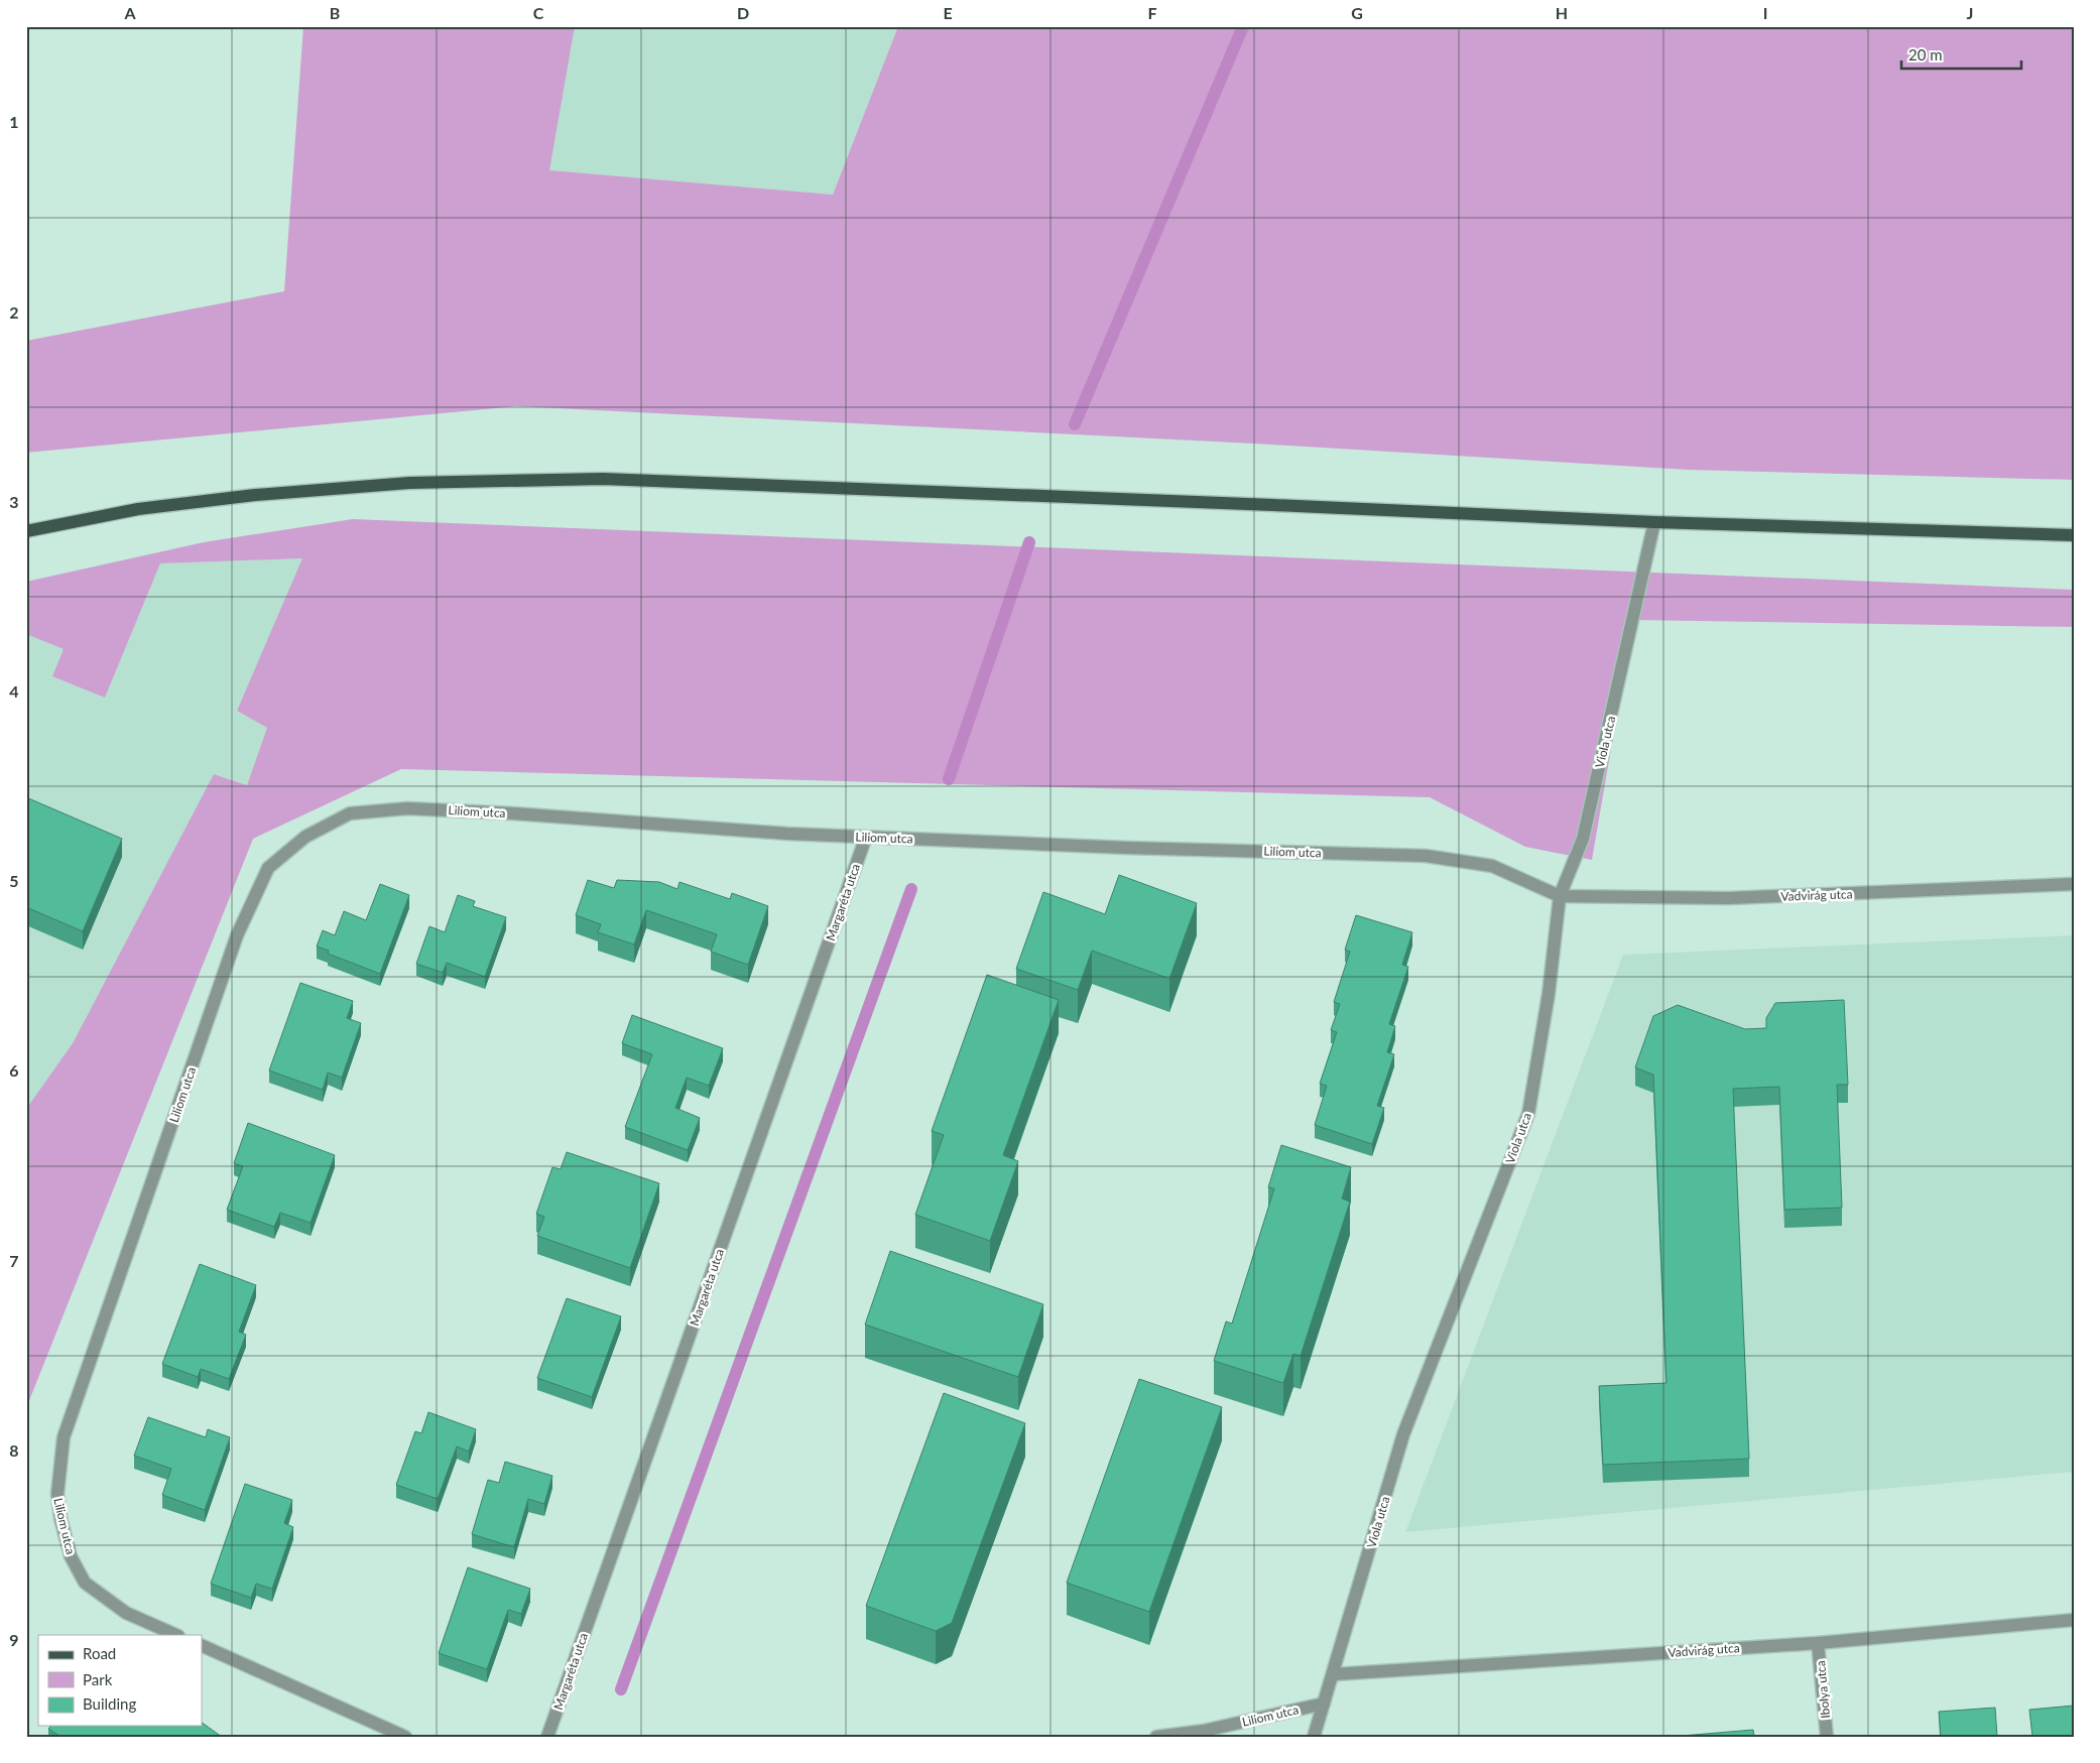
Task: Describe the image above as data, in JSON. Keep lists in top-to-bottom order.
{
  "streets": {
    "street": [
      "Viola utca",
      "Liliom utca",
      "Vadvirág utca",
      "Margaréta utca",
      "Ibolya utca"
    ]
  },
  "crossings": [
    ["Viola utca", "Liliom utca"],
    ["Viola utca", "Vadvirág utca"],
    ["Liliom utca", "Vadvirág utca"],
    ["Liliom utca", "Margaréta utca"],
    ["Vadvirág utca", "Ibolya utca"]
  ],
  "legend": ["Road", "Park", "Building"],
  "scale_bar": "20 m",
  "grid": {
    "columns": [
      "A",
      "B",
      "C",
      "D",
      "E",
      "F",
      "G",
      "H",
      "I",
      "J"
    ],
    "rows": [
      "1",
      "2",
      "3",
      "4",
      "5",
      "6",
      "7",
      "8",
      "9"
    ]
  }
}
